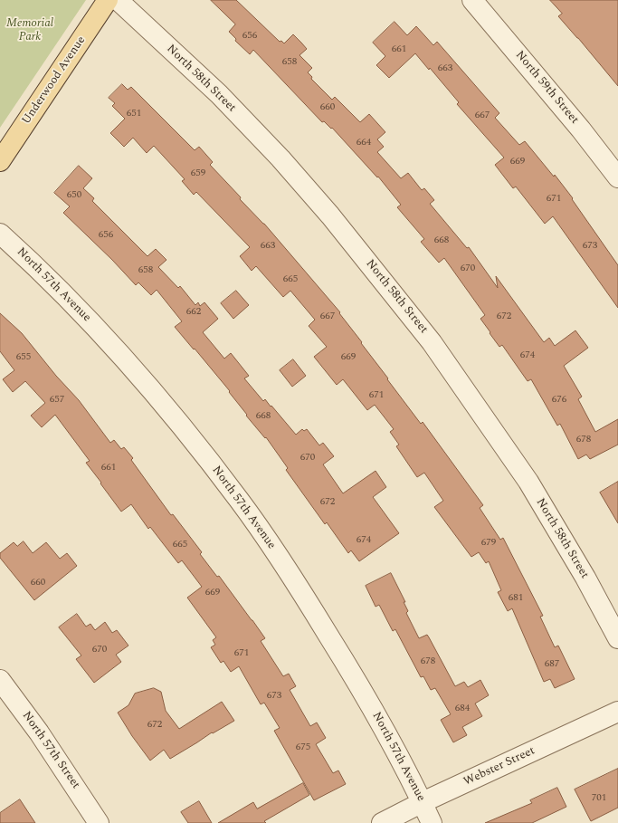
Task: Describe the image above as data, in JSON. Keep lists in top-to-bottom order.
{
  "streets": {
    "main road": ["Underwood Avenue"],
    "street": [
      "North 58th Street",
      "North 59th Street",
      "North 57th Avenue",
      "North 57th Street",
      "Webster Street"
    ]
  },
  "crossings": [
    ["North 57th Avenue", "Webster Street"]
  ],
  "parks": ["Memorial Park"],
  "house_numbers": [
    "656",
    "661",
    "658",
    "663",
    "660",
    "651",
    "667",
    "664",
    "669",
    "659",
    "650",
    "671",
    "656",
    "668",
    "663",
    "673",
    "670",
    "658",
    "665",
    "662",
    "667",
    "672",
    "674",
    "655",
    "669",
    "671",
    "657",
    "676",
    "668",
    "678",
    "670",
    "661",
    "672",
    "674",
    "679",
    "665",
    "660",
    "669",
    "681",
    "670",
    "671",
    "678",
    "687",
    "673",
    "684",
    "672",
    "675",
    "701"
  ]
}
